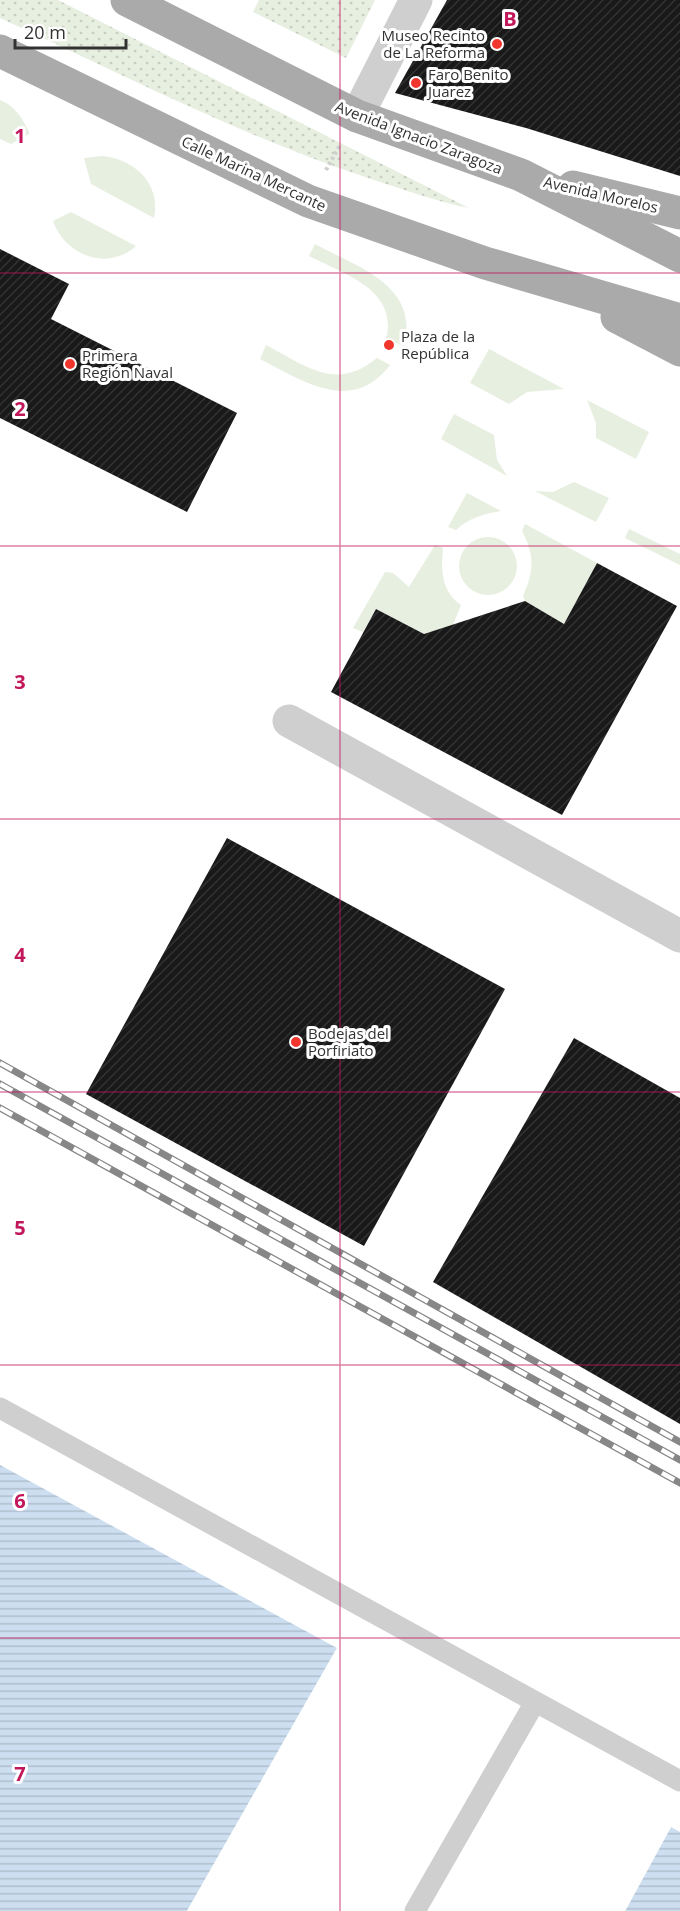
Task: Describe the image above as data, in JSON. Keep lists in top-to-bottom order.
{
  "streets": {
    "main road": ["Avenida Ignacio Zaragoza", "Calle Marina Mercante", "Avenida Morelos"]
  },
  "crossings": [
    ["Avenida Ignacio Zaragoza", "Avenida Morelos"]
  ],
  "places": [
    "Museo Recinto de La Reforma",
    "Faro Benito Juarez",
    "Plaza de la República",
    "Primera Región Naval",
    "Bodejas del Porfiriato"
  ],
  "scale_bar": "20 m",
  "grid": {
    "columns": ["B"],
    "rows": [
      "1",
      "2",
      "3",
      "4",
      "5",
      "6",
      "7"
    ]
  }
}
